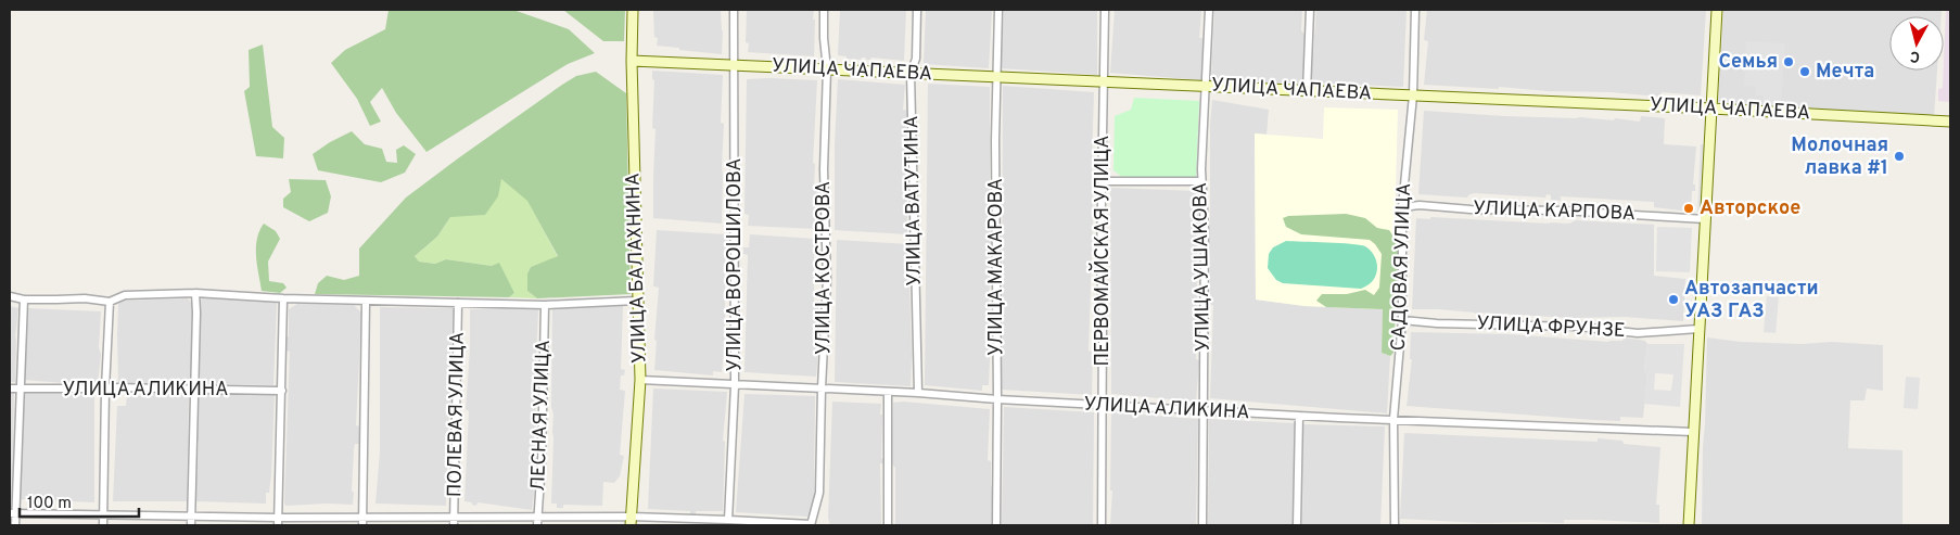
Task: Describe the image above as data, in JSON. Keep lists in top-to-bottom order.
{
  "streets": {
    "street": [
      "УЛИЦА ЧАПАЕВА",
      "УЛИЦА ВАТУТИНА",
      "УЛИЦА КАРПОВА",
      "ПЕРВОМАЙСКАЯ УЛИЦА",
      "УЛИЦА ВОРОШИЛОВА",
      "УЛИЦА МАКАРОВА",
      "УЛИЦА УШАКОВА",
      "САДОВАЯ УЛИЦА",
      "УЛИЦА БАЛАХНИНА",
      "УЛИЦА КОСТРОВА",
      "УЛИЦА ФРУНЗЕ",
      "УЛИЦА АЛИКИНА",
      "ПОЛЕВАЯ УЛИЦА",
      "ЛЕСНАЯ УЛИЦА"
    ]
  },
  "crossings": [
    ["УЛИЦА ЧАПАЕВА", "УЛИЦА ВАТУТИНА"],
    ["УЛИЦА ЧАПАЕВА", "ПЕРВОМАЙСКАЯ УЛИЦА"],
    ["УЛИЦА ЧАПАЕВА", "УЛИЦА ВОРОШИЛОВА"],
    ["УЛИЦА ЧАПАЕВА", "УЛИЦА МАКАРОВА"],
    ["УЛИЦА ЧАПАЕВА", "УЛИЦА УШАКОВА"],
    ["УЛИЦА ЧАПАЕВА", "САДОВАЯ УЛИЦА"],
    ["УЛИЦА ЧАПАЕВА", "УЛИЦА БАЛАХНИНА"],
    ["УЛИЦА ЧАПАЕВА", "УЛИЦА КОСТРОВА"],
    ["УЛИЦА ВАТУТИНА", "УЛИЦА АЛИКИНА"],
    ["УЛИЦА КАРПОВА", "САДОВАЯ УЛИЦА"],
    ["ПЕРВОМАЙСКАЯ УЛИЦА", "УЛИЦА АЛИКИНА"],
    ["УЛИЦА ВОРОШИЛОВА", "УЛИЦА АЛИКИНА"],
    ["УЛИЦА МАКАРОВА", "УЛИЦА АЛИКИНА"],
    ["УЛИЦА УШАКОВА", "УЛИЦА АЛИКИНА"],
    ["САДОВАЯ УЛИЦА", "УЛИЦА ФРУНЗЕ"],
    ["САДОВАЯ УЛИЦА", "УЛИЦА АЛИКИНА"],
    ["УЛИЦА БАЛАХНИНА", "УЛИЦА АЛИКИНА"],
    ["УЛИЦА КОСТРОВА", "УЛИЦА АЛИКИНА"]
  ],
  "places": [
    "Семья",
    "Мечта",
    "Молочная лавка #1",
    "Авторское",
    "Автозапчасти УАЗ ГАЗ"
  ],
  "scale_bar": "100 m",
  "north": "bottom"
}
